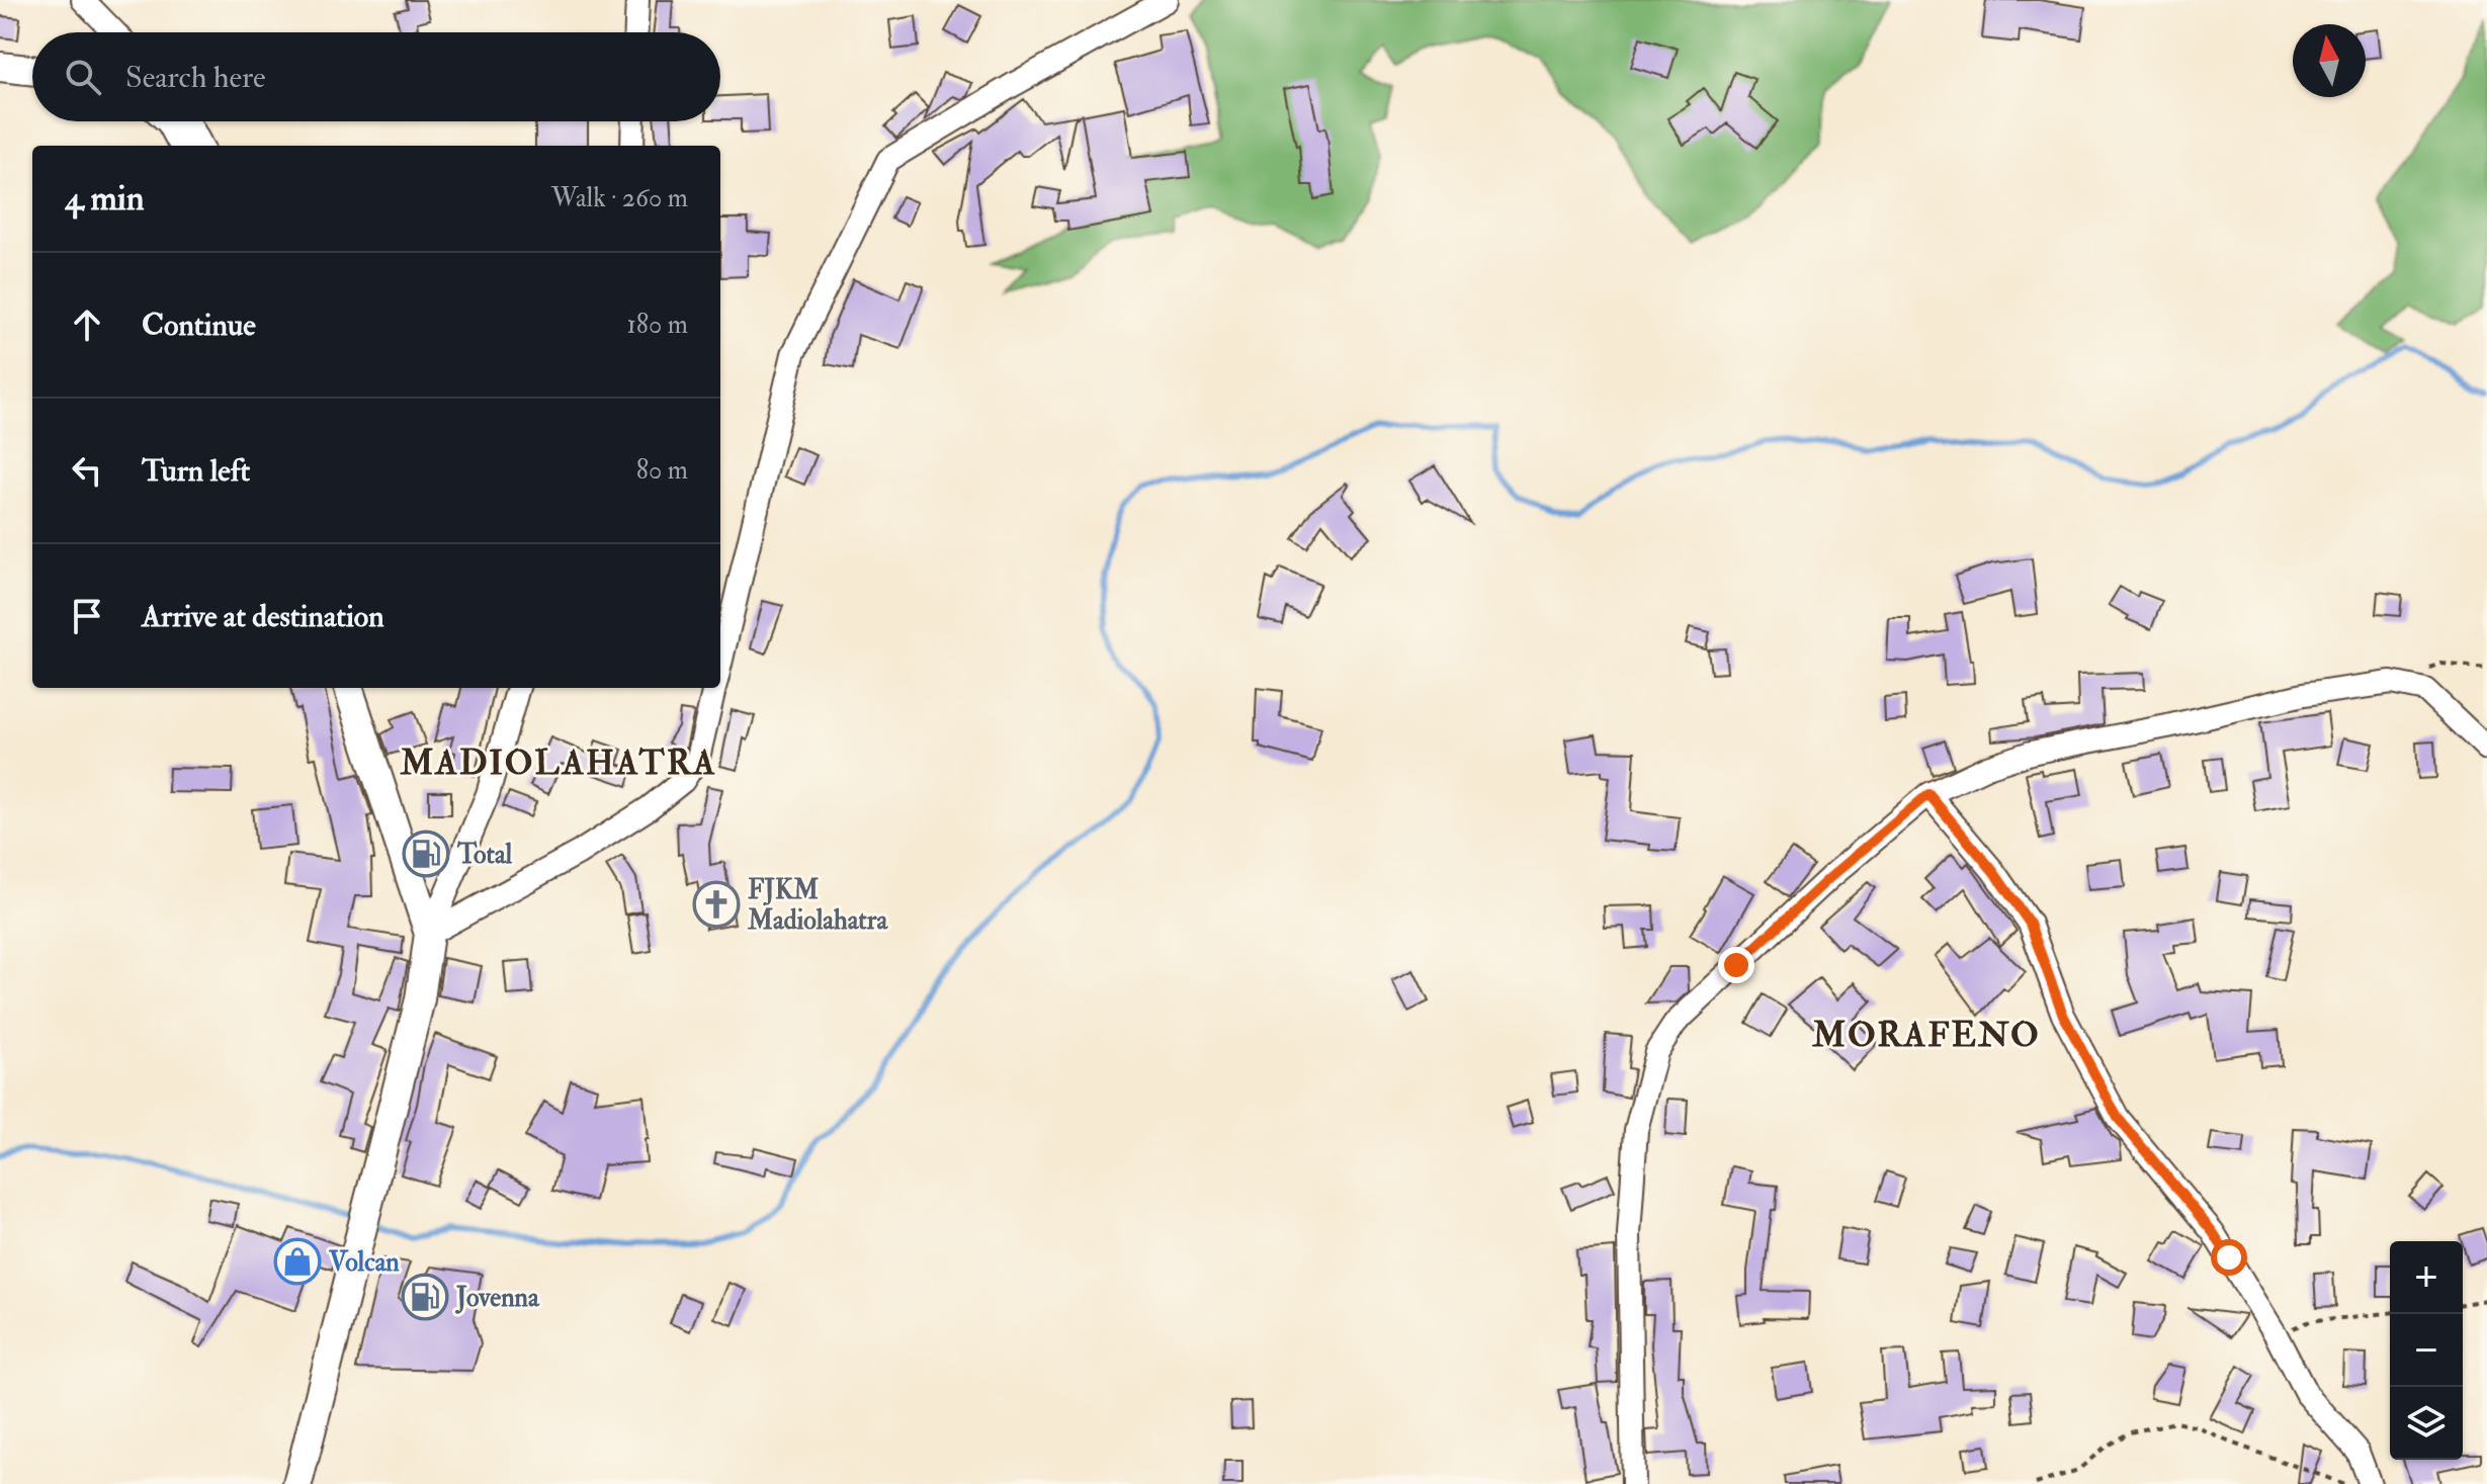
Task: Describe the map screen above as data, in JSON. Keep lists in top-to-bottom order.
{
  "districts": ["MADIOLAHATRA", "MORAFENO"],
  "places": {
    "fuel station": ["Total", "Jovenna"],
    "church": ["FJKM Madiolahatra"],
    "shop": ["Volcan"]
  },
  "north": "top",
  "page": {
    "search": "Search here",
    "heading": ["4 min", "Walk · 260 m"],
    "list": [
      ["Continue", "180 m"],
      ["Turn left", "80 m"],
      "Arrive at destination"
    ],
    "map_buttons": ["+", "−"]
  }
}
